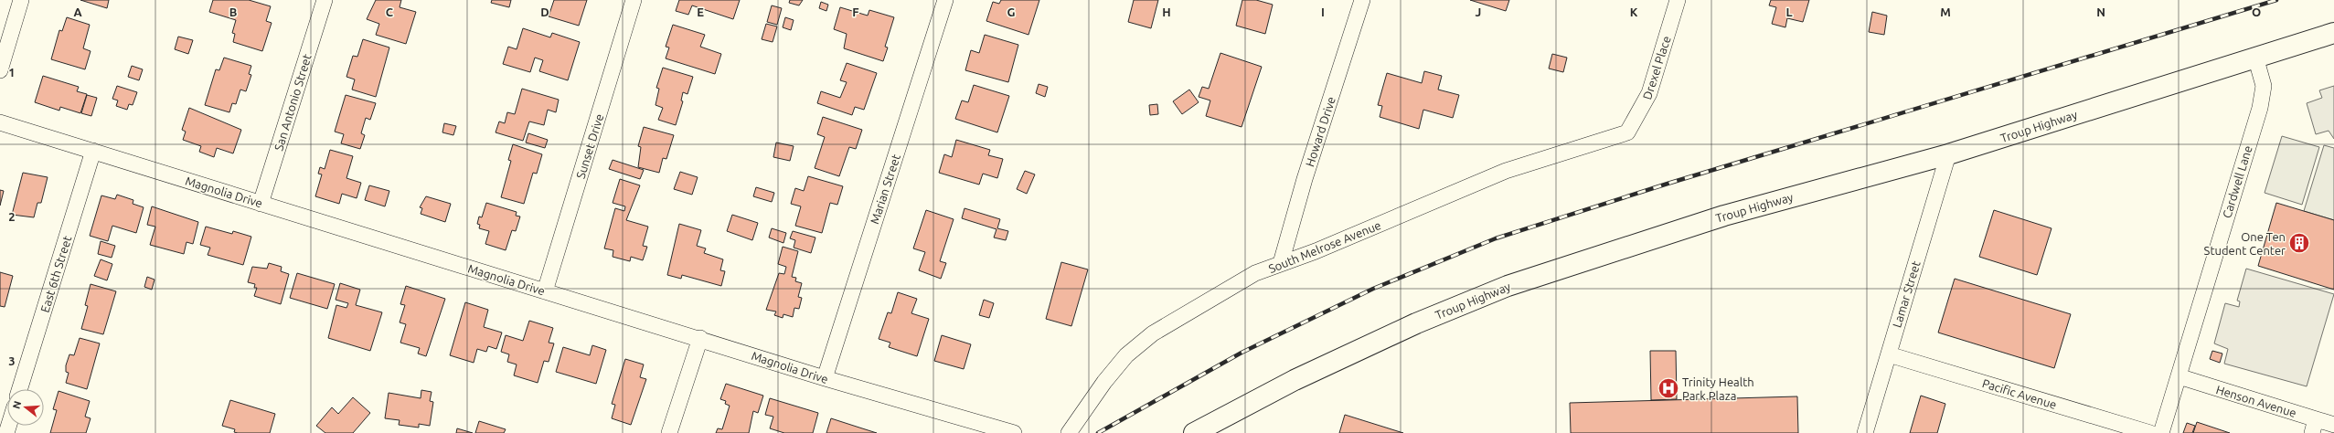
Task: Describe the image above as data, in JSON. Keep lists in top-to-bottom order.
{
  "streets": {
    "main road": ["Troup Highway"],
    "street": [
      "Drexel Place",
      "San Antonio Street",
      "Howard Drive",
      "Sunset Drive",
      "Cardwell Lane",
      "Marian Street",
      "Magnolia Drive",
      "South Melrose Avenue",
      "East 6th Street",
      "Lamar Street",
      "Pacific Avenue",
      "Henson Avenue"
    ]
  },
  "crossings": [
    ["Drexel Place", "South Melrose Avenue"],
    ["San Antonio Street", "Magnolia Drive"],
    ["Troup Highway", "Cardwell Lane"],
    ["Troup Highway", "Lamar Street"],
    ["Howard Drive", "South Melrose Avenue"],
    ["Sunset Drive", "Magnolia Drive"],
    ["Cardwell Lane", "Henson Avenue"],
    ["Marian Street", "Magnolia Drive"],
    ["Magnolia Drive", "East 6th Street"],
    ["Lamar Street", "Pacific Avenue"]
  ],
  "places": {
    "building": ["One Ten Student Center"],
    "hospital": ["Trinity Health Park Plaza"]
  },
  "north": "left",
  "grid": {
    "columns": [
      "A",
      "B",
      "C",
      "D",
      "E",
      "F",
      "G",
      "H",
      "I",
      "J",
      "K",
      "L",
      "M",
      "N",
      "O"
    ],
    "rows": ["1", "2", "3"]
  }
}
